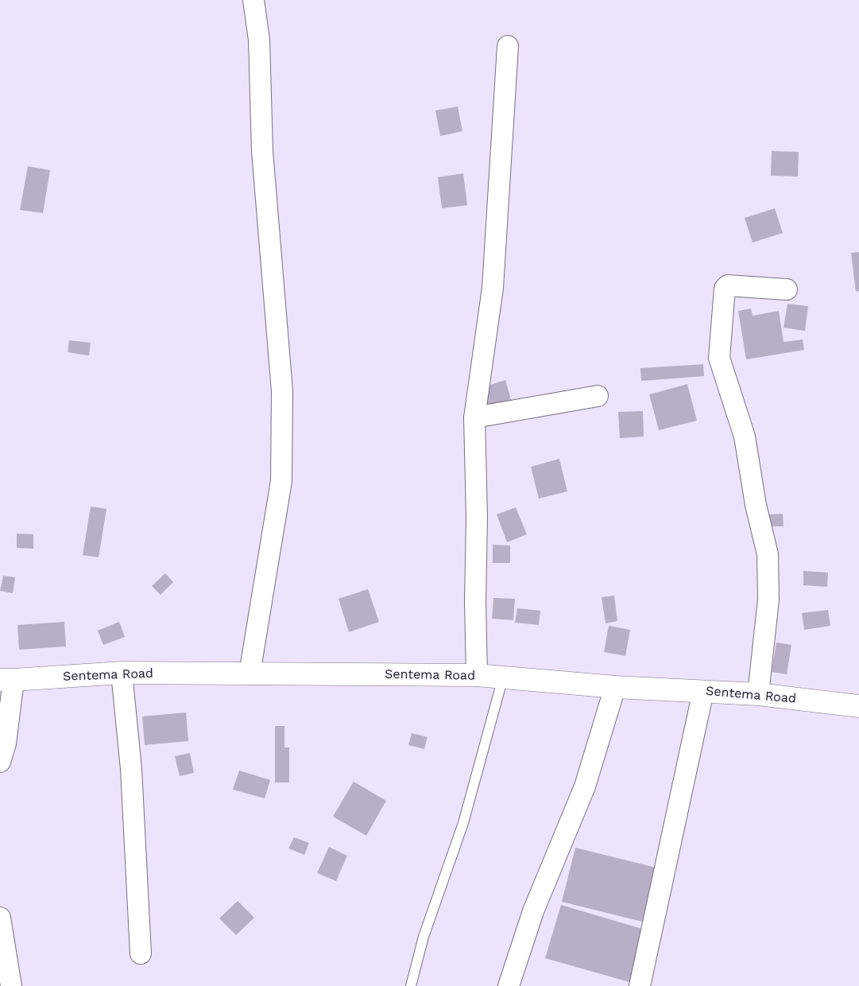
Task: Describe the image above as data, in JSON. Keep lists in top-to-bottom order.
{
  "streets": {
    "main road": ["Sentema Road"]
  }
}
